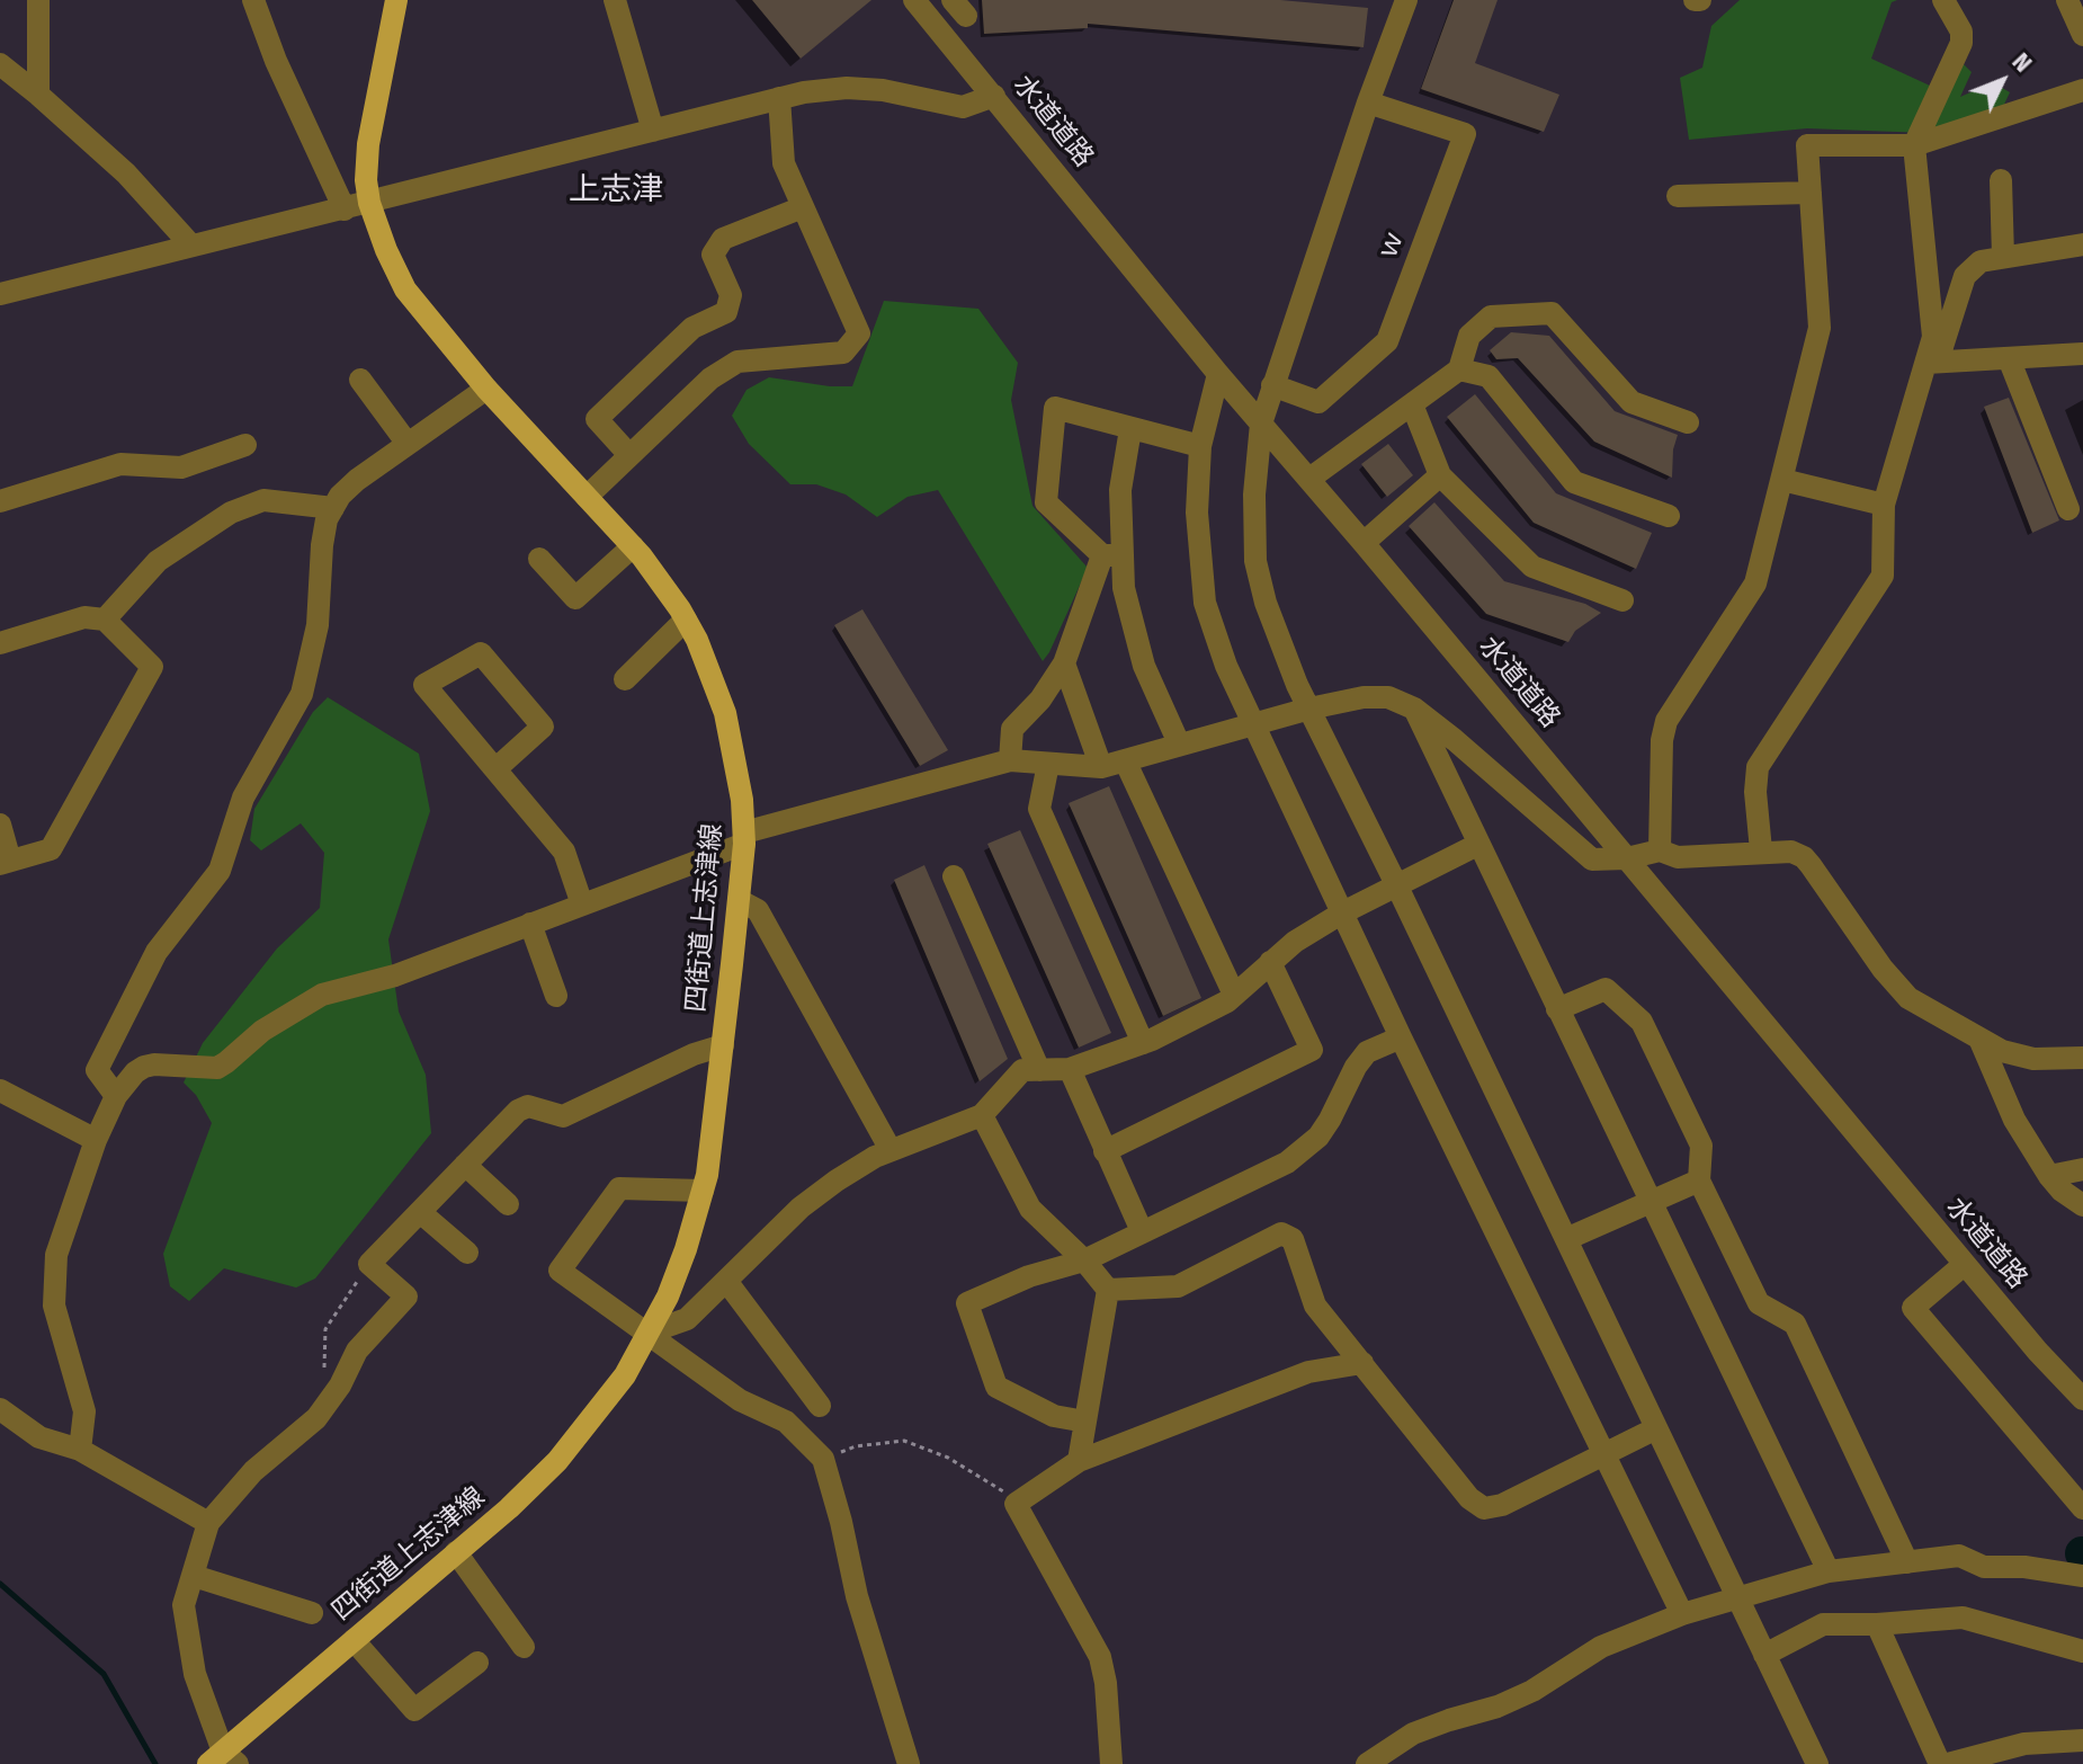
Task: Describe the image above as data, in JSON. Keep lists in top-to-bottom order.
{
  "streets": {
    "main road": ["四街道上志津線"],
    "street": ["水道道路", "ｗ"]
  },
  "districts": ["上志津"],
  "north": "top right"
}
